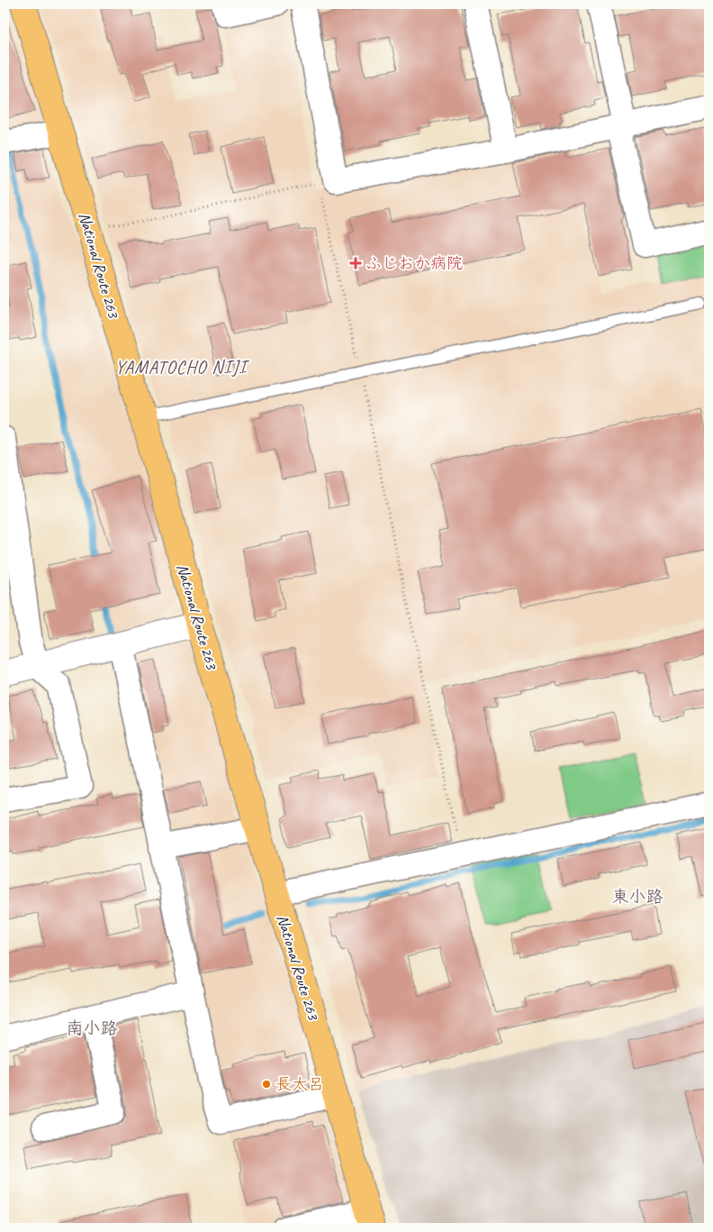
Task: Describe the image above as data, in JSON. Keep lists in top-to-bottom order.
{
  "streets": {
    "highway": ["National Route 263"]
  },
  "districts": ["YAMATOCHO NIJI", "東小路", "南小路"],
  "places": {
    "health": ["ふじおか病院"],
    "other": ["長太呂"]
  }
}
